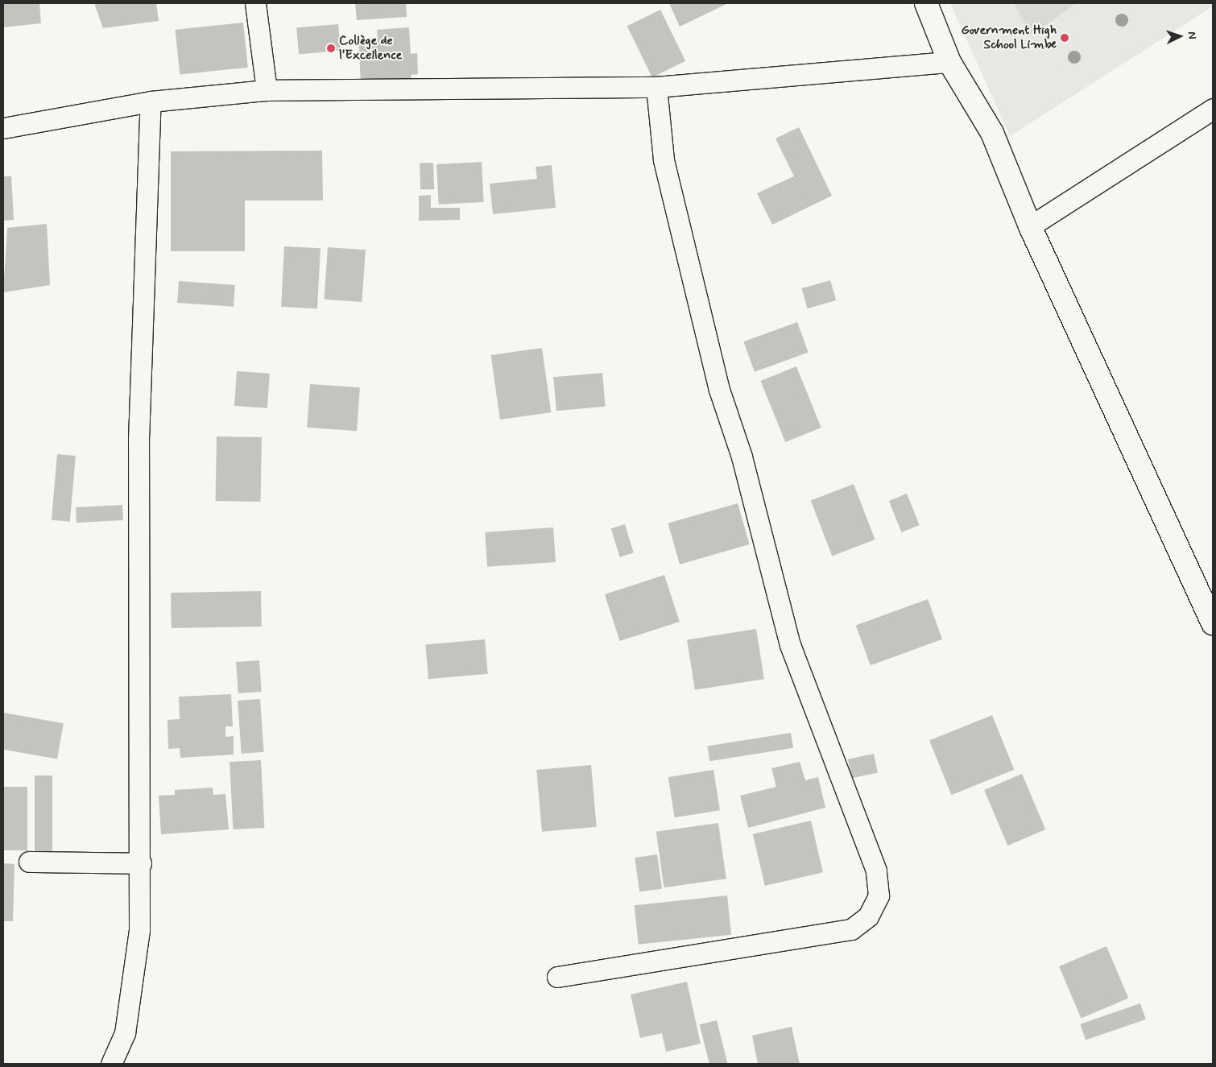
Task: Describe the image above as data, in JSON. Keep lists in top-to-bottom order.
{
  "places": ["Government High School Limbe", "Collège de l'Excellence"],
  "north": "right"
}
